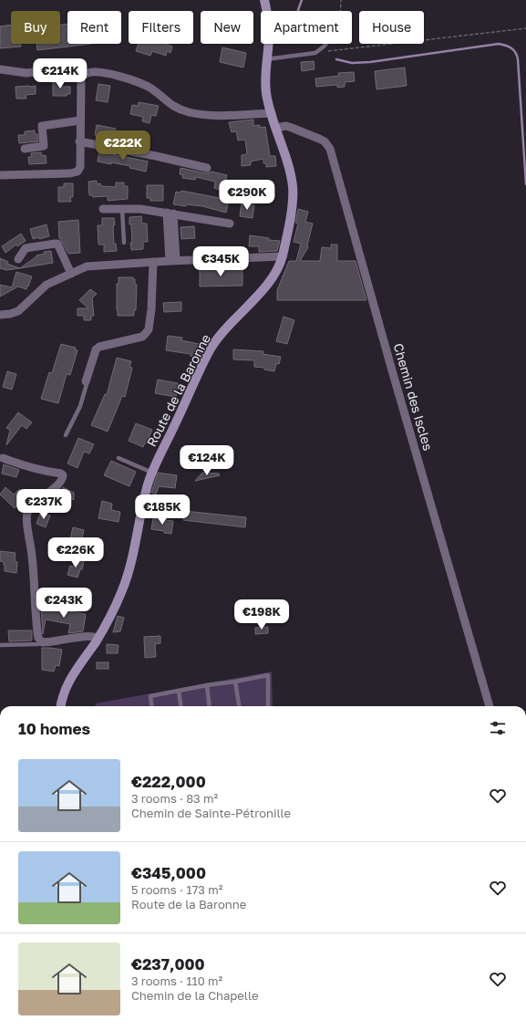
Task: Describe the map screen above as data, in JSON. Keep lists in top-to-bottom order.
{
  "streets": {
    "main road": ["Route de la Baronne"],
    "street": ["Chemin des Iscles"]
  },
  "crossings": [
    ["Route de la Baronne", "Chemin des Iscles"]
  ],
  "page": {
    "chip": [
      "Buy",
      "Rent",
      "Filters",
      "New",
      "Apartment",
      "House"
    ],
    "price": [
      "€214K",
      "€222K",
      "€290K",
      "€345K",
      "€124K",
      "€237K",
      "€185K",
      "€226K",
      "€243K",
      "€198K"
    ],
    "heading": "10 homes",
    "list": [
      {
        "name": "€222,000",
        "note": "3 rooms · 83 m² · Chemin de Sainte-Pétronille"
      },
      {
        "name": "€345,000",
        "note": "5 rooms · 173 m² · Route de la Baronne"
      },
      {
        "name": "€237,000",
        "note": "3 rooms · 110 m² · Chemin de la Chapelle"
      }
    ]
  }
}
